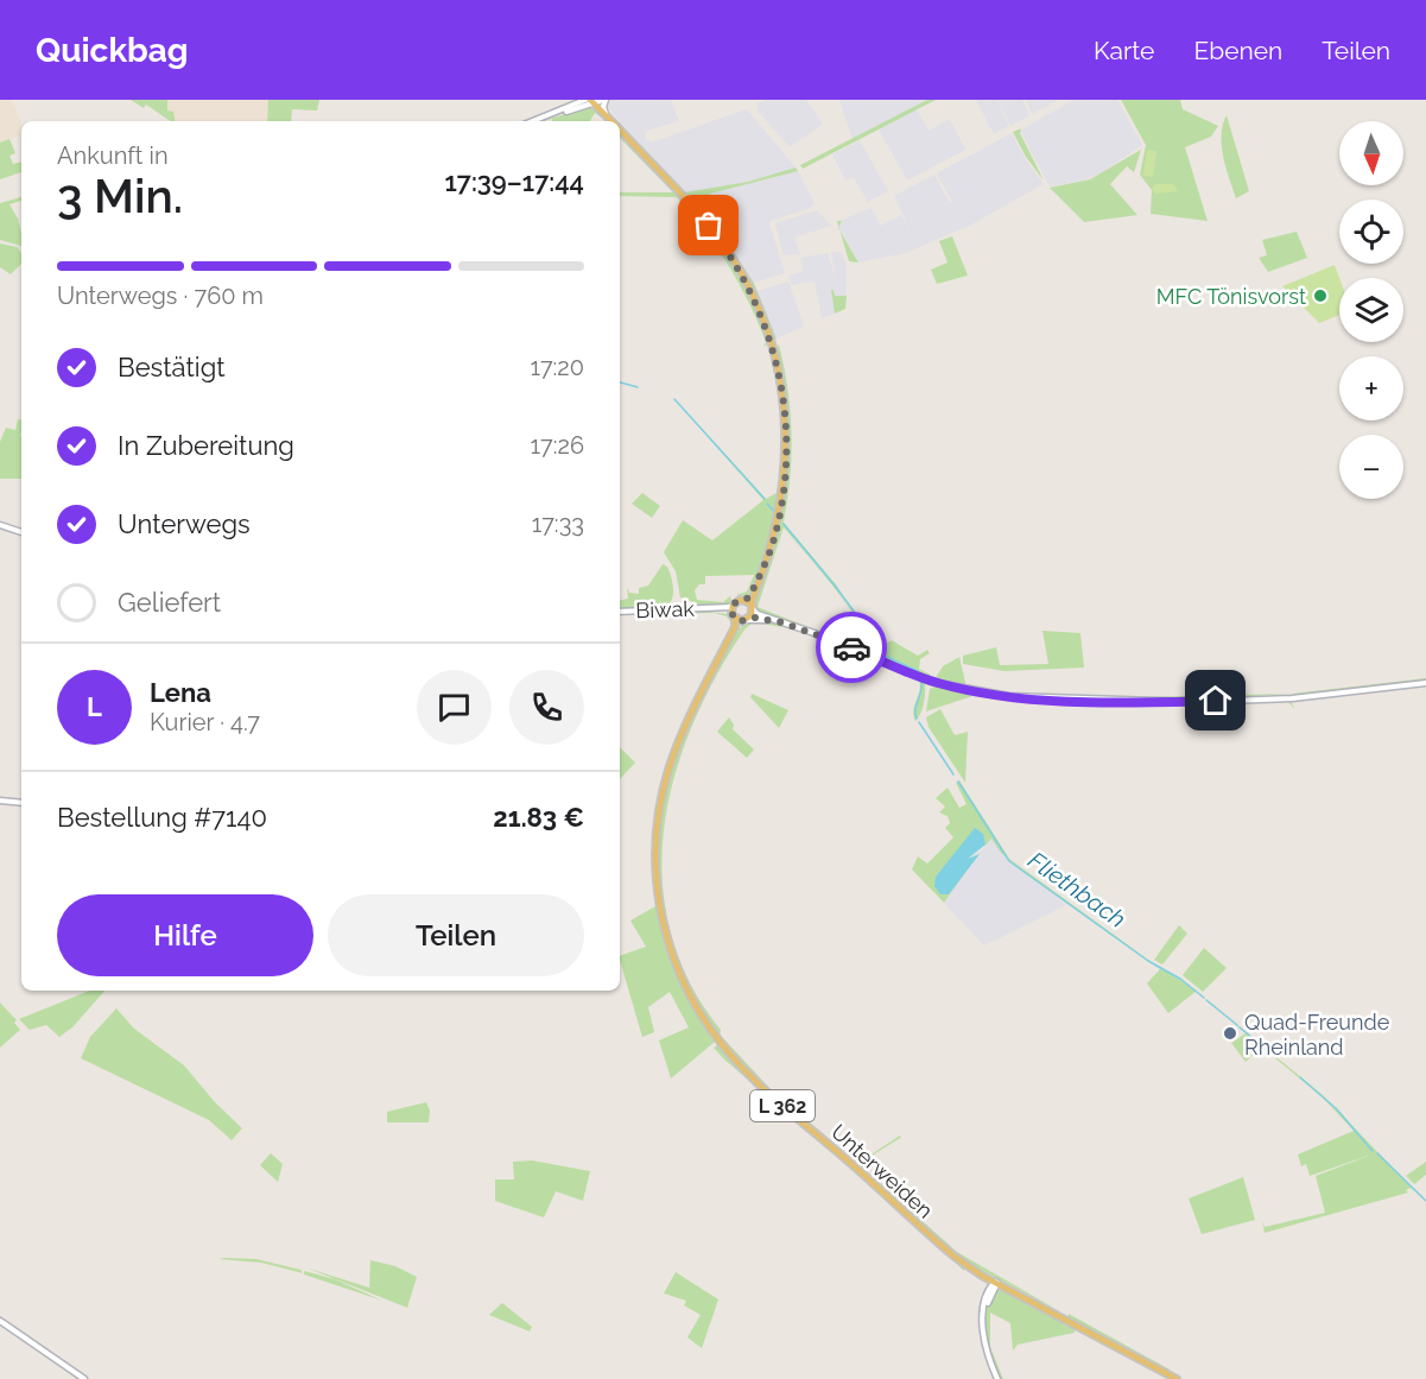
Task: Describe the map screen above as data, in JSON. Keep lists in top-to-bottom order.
{
  "streets": {
    "main road": ["L 362", "Unterweiden"],
    "street": ["Biwak"]
  },
  "crossings": [
    ["Biwak", "L 362"],
    ["L 362", "Unterweiden"]
  ],
  "water": ["Fliethbach"],
  "places": ["MFC Tönisvorst", "Quad-Freunde Rheinland"],
  "north": "bottom",
  "page": {
    "header": "Quickbag",
    "nav": ["Karte", "Ebenen", "Teilen"],
    "map_buttons": ["+", "−"],
    "heading": ["3 Min.", "Ankunft in", "17:39–17:44"],
    "panel": [
      "Lena",
      "Kurier · 4.7",
      "Bestellung #7140",
      "21.83 €"
    ],
    "bar": "Unterwegs · 760 m",
    "list": [
      ["Bestätigt", "17:20"],
      ["In Zubereitung", "17:26"],
      ["Unterwegs", "17:33"],
      "Geliefert"
    ],
    "round": "L",
    "buttons": ["Hilfe", "Teilen"]
  }
}
